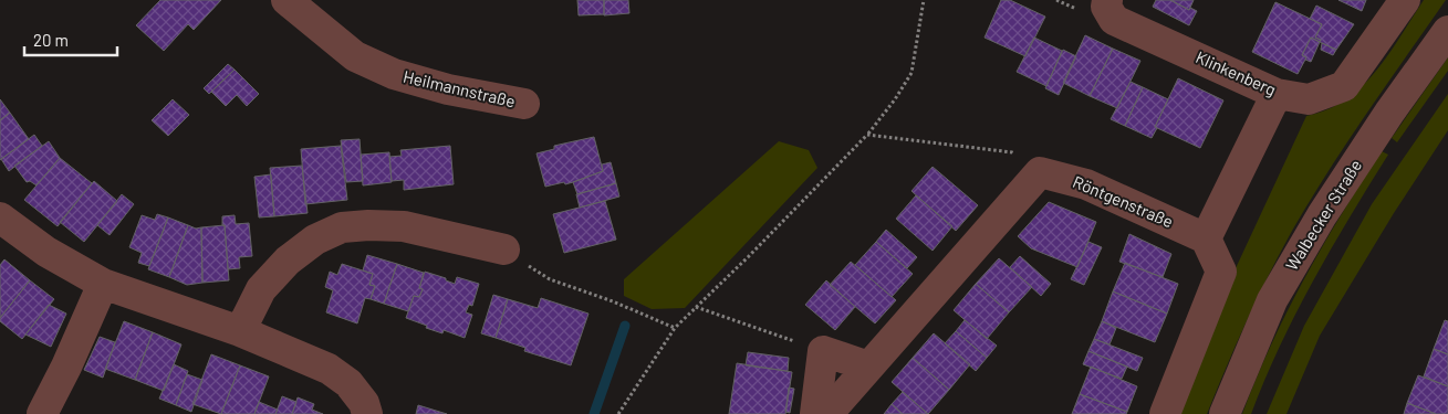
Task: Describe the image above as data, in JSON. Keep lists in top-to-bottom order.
{
  "streets": {
    "street": [
      "Klinkenberg",
      "Heilmannstraße",
      "Röntgenstraße",
      "Walbecker Straße"
    ]
  },
  "scale_bar": "20 m"
}
